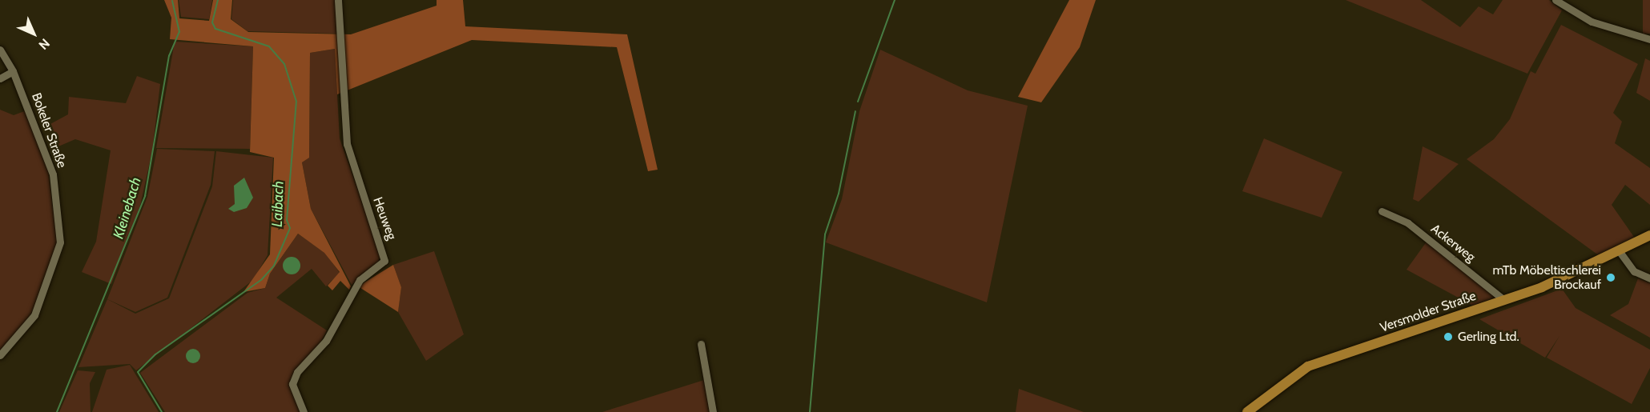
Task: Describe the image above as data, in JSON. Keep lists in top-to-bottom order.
{
  "streets": {
    "main road": ["Versmolder Straße"],
    "street": ["Bokeler Straße", "Heuweg", "Ackerweg"]
  },
  "crossings": [
    ["Ackerweg", "Versmolder Straße"]
  ],
  "water": ["Laibach", "Kleinebach"],
  "places": ["mTb Möbeltischlerei Brockauf", "Gerling Ltd."],
  "north": "bottom right"
}
